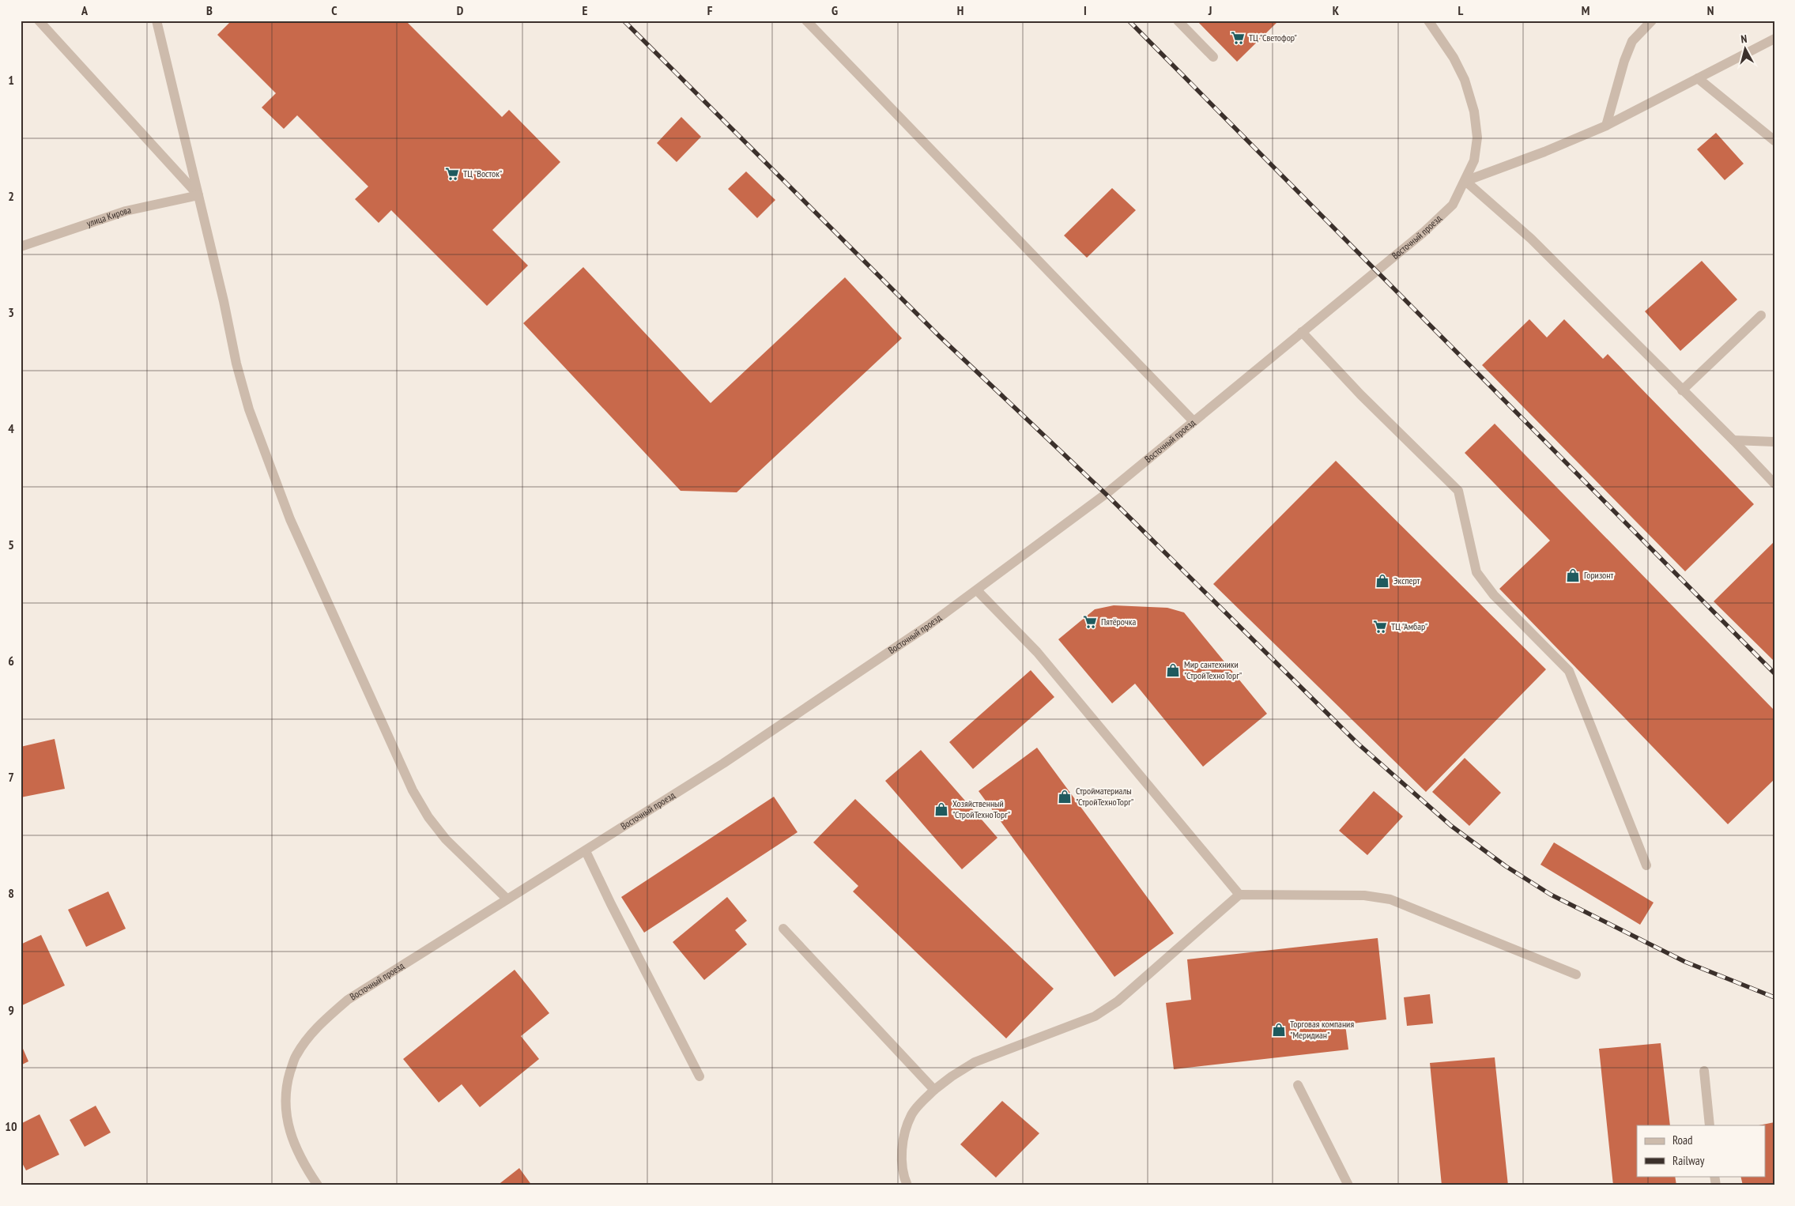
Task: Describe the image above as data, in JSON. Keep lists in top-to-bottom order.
{
  "streets": {
    "street": ["улица Кирова", "Восточный проезд"]
  },
  "places": {
    "supermarket": [
      "ТЦ \"Светофор\"",
      "ТЦ \"Восток\"",
      "Пятёрочка",
      "ТЦ \"Амбар\""
    ],
    "shop": [
      "Горизонт",
      "Эксперт",
      "Мир сантехники \"СтройТехноТорг\"",
      "Стройматериалы \"СтройТехноТорг\"",
      "Хозяйственный \"СтройТехноТорг\"",
      "Торговая компания \"Меридиан\""
    ]
  },
  "legend": ["Road", "Railway"],
  "north": "top",
  "grid": {
    "columns": [
      "A",
      "B",
      "C",
      "D",
      "E",
      "F",
      "G",
      "H",
      "I",
      "J",
      "K",
      "L",
      "M",
      "N"
    ],
    "rows": [
      "1",
      "2",
      "3",
      "4",
      "5",
      "6",
      "7",
      "8",
      "9",
      "10"
    ]
  }
}
